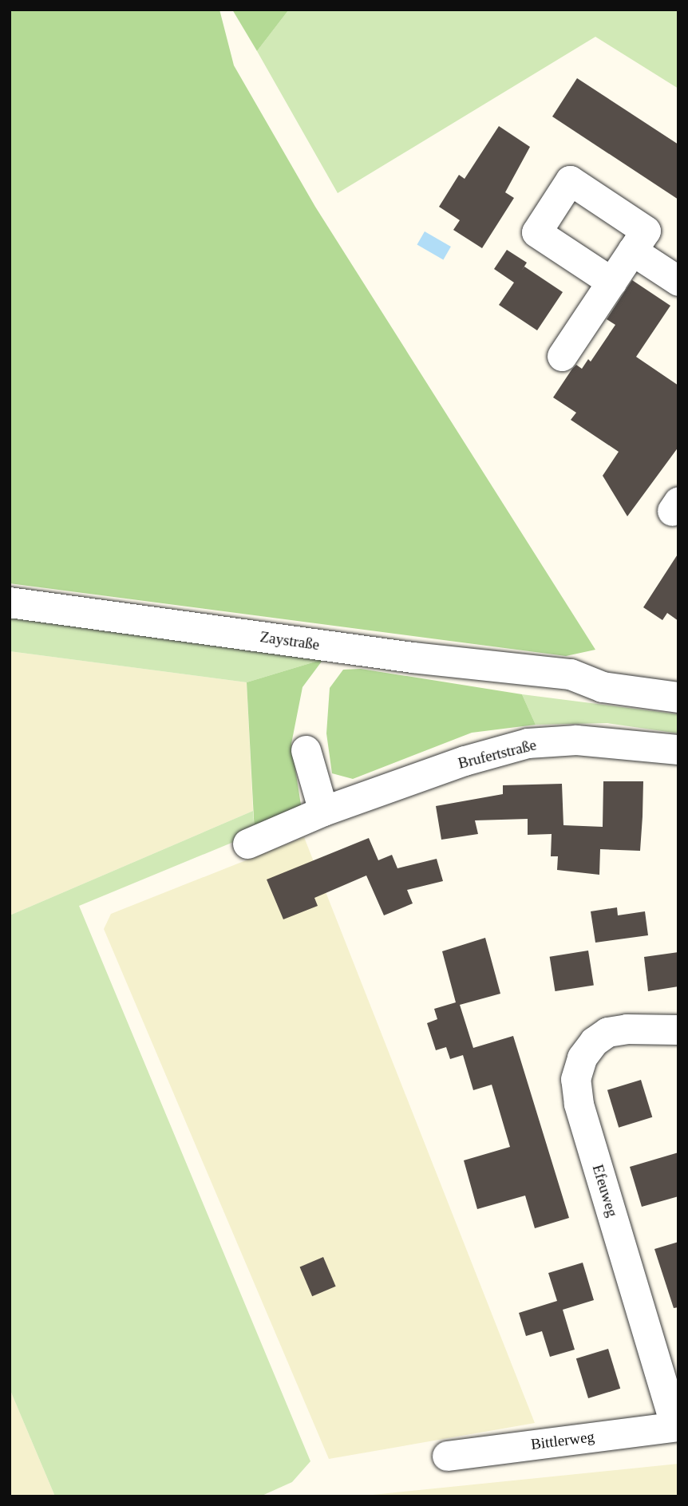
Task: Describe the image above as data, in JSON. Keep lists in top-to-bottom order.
{
  "streets": {
    "street": [
      "Zaystraße",
      "Brufertstraße",
      "Efeuweg",
      "Bittlerweg"
    ]
  },
  "crossings": [
    ["Efeuweg", "Bittlerweg"]
  ]
}
